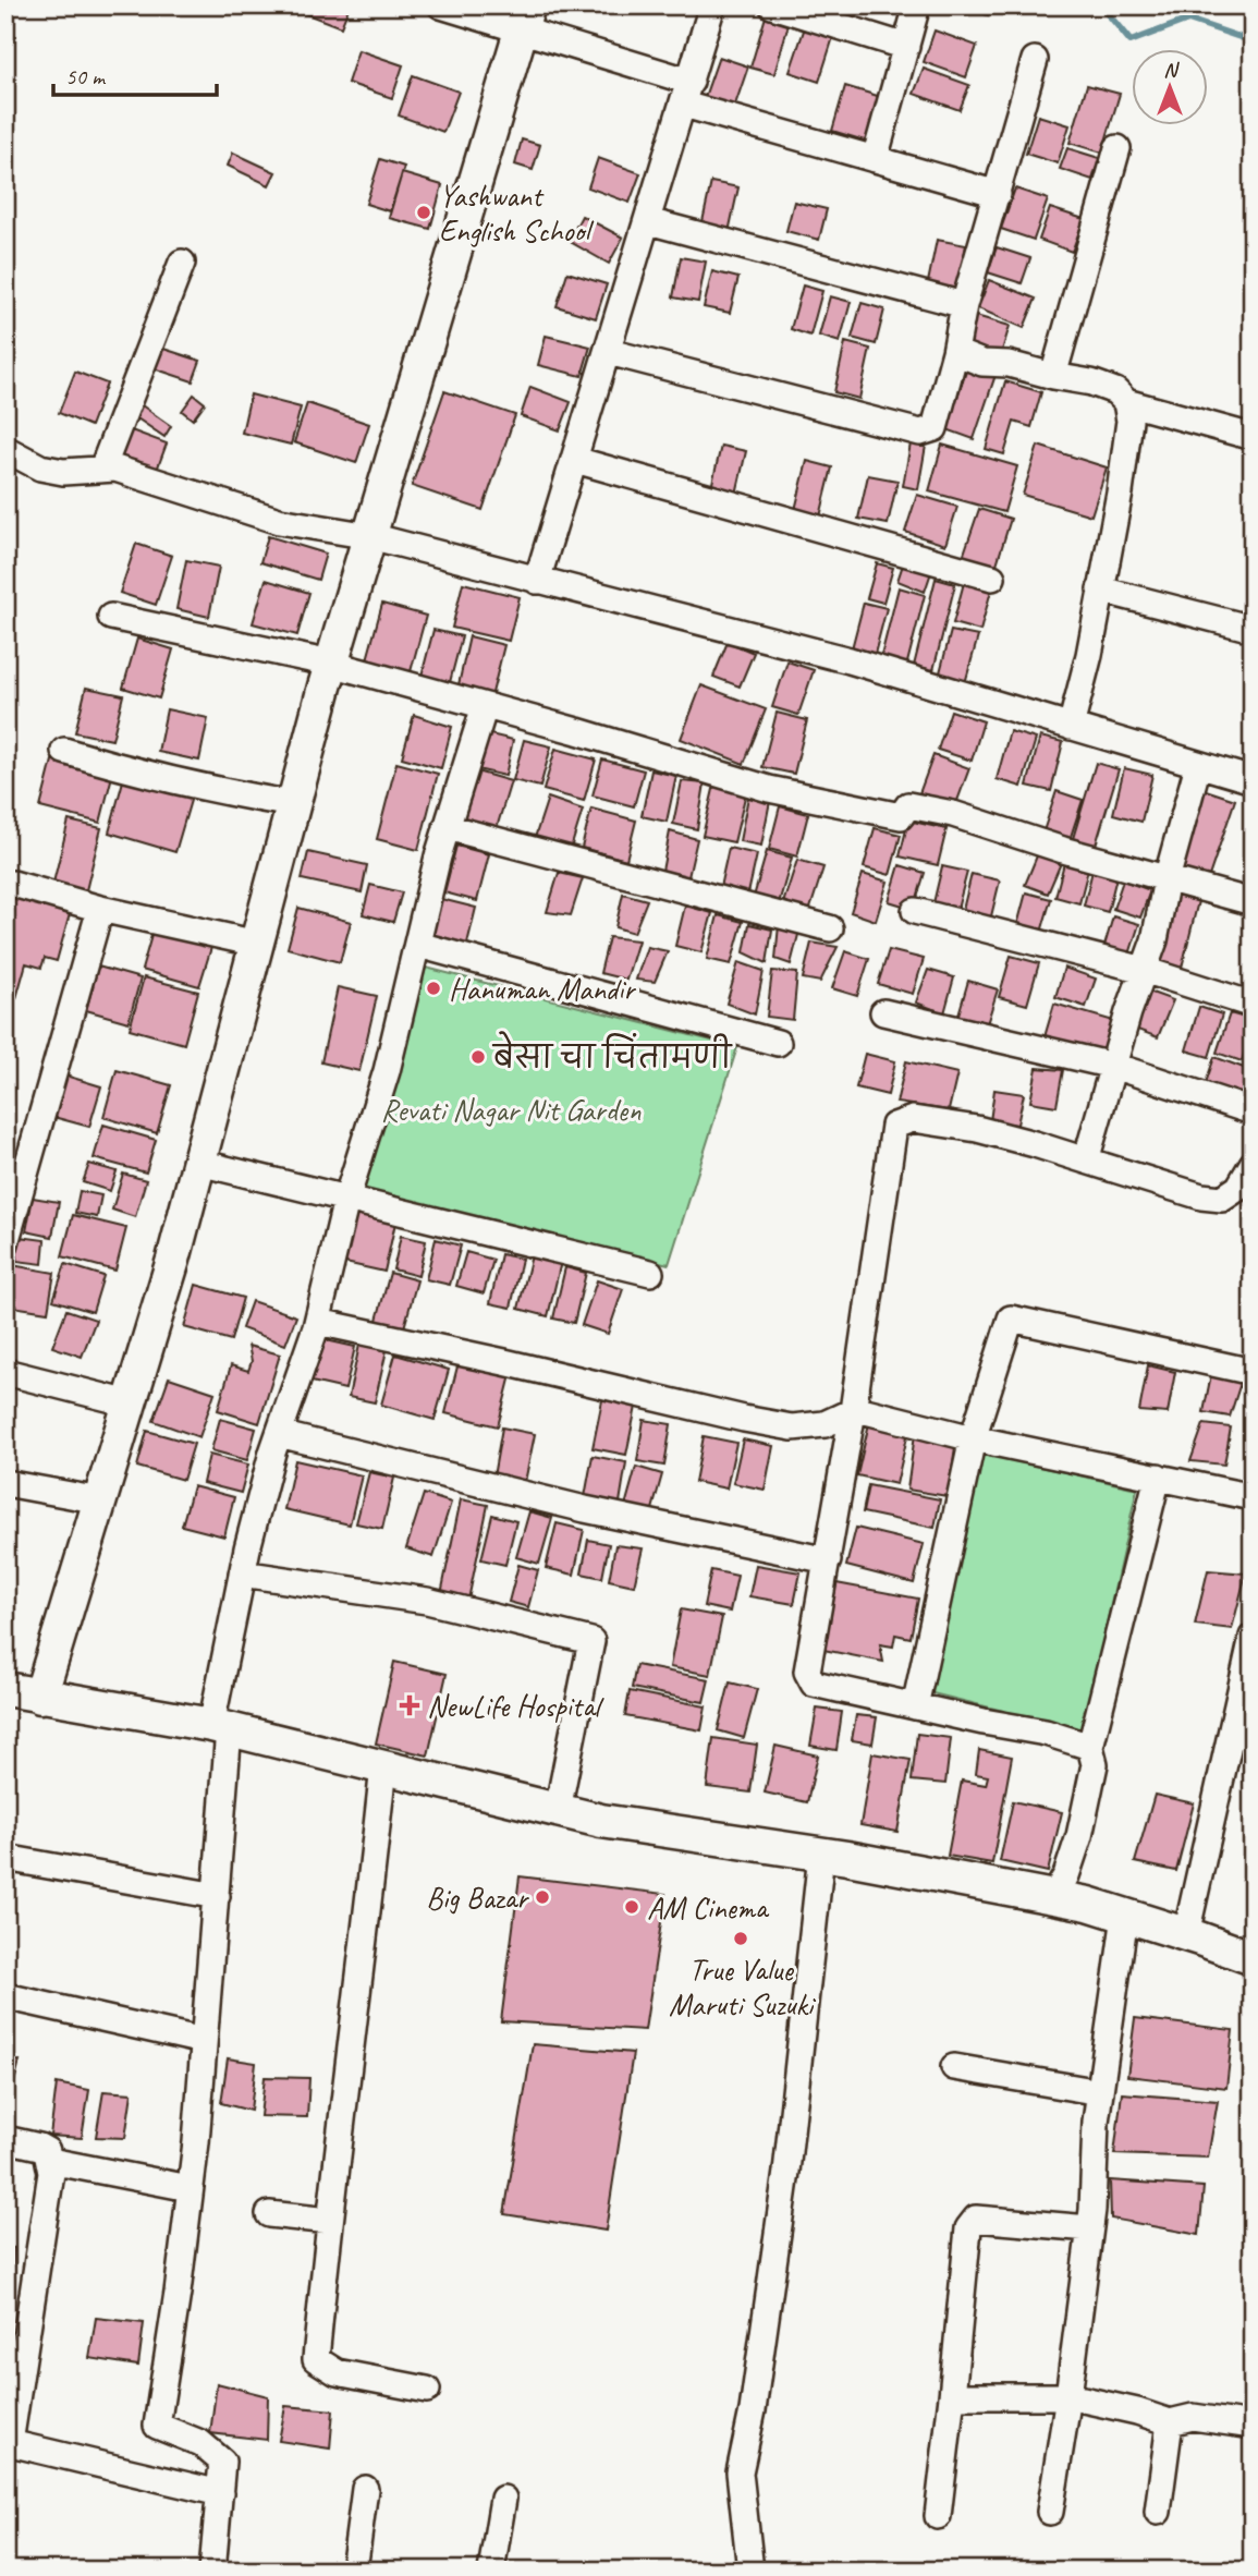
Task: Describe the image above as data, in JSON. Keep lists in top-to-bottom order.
{
  "parks": ["Revati Nagar Nit Garden"],
  "places": {
    "other": [
      "Yashwant English School",
      "Hanuman Mandir",
      "बेसा चा चिंतामणी",
      "Big Bazar",
      "AM Cinema",
      "True Value Maruti Suzuki"
    ],
    "health": ["NewLife Hospital"]
  },
  "scale_bar": "50 m",
  "north": "top"
}
